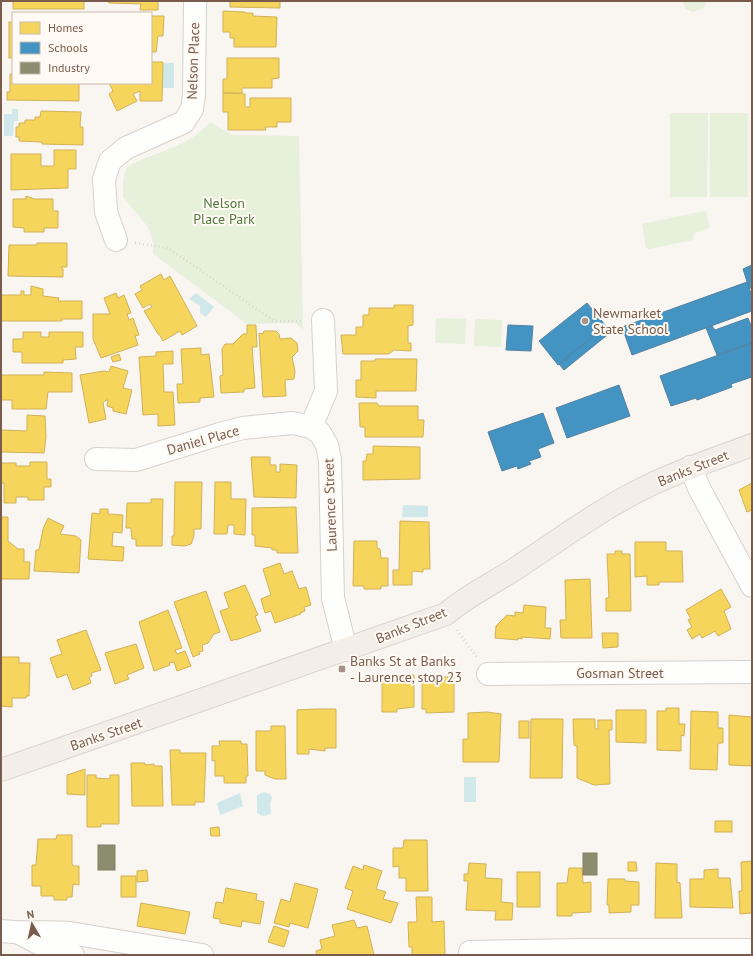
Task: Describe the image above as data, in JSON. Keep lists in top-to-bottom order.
{
  "streets": {
    "main road": ["Banks Street"],
    "street": [
      "Nelson Place",
      "Daniel Place",
      "Laurence Street",
      "Gosman Street"
    ]
  },
  "crossings": [
    ["Daniel Place", "Laurence Street"],
    ["Banks Street", "Laurence Street"]
  ],
  "parks": ["Nelson Place Park"],
  "places": {
    "other": ["Newmarket State School"],
    "transit": ["Banks St at Banks - Laurence, stop 23"]
  },
  "legend": ["Homes", "Schools", "Industry"],
  "north": "top"
}
